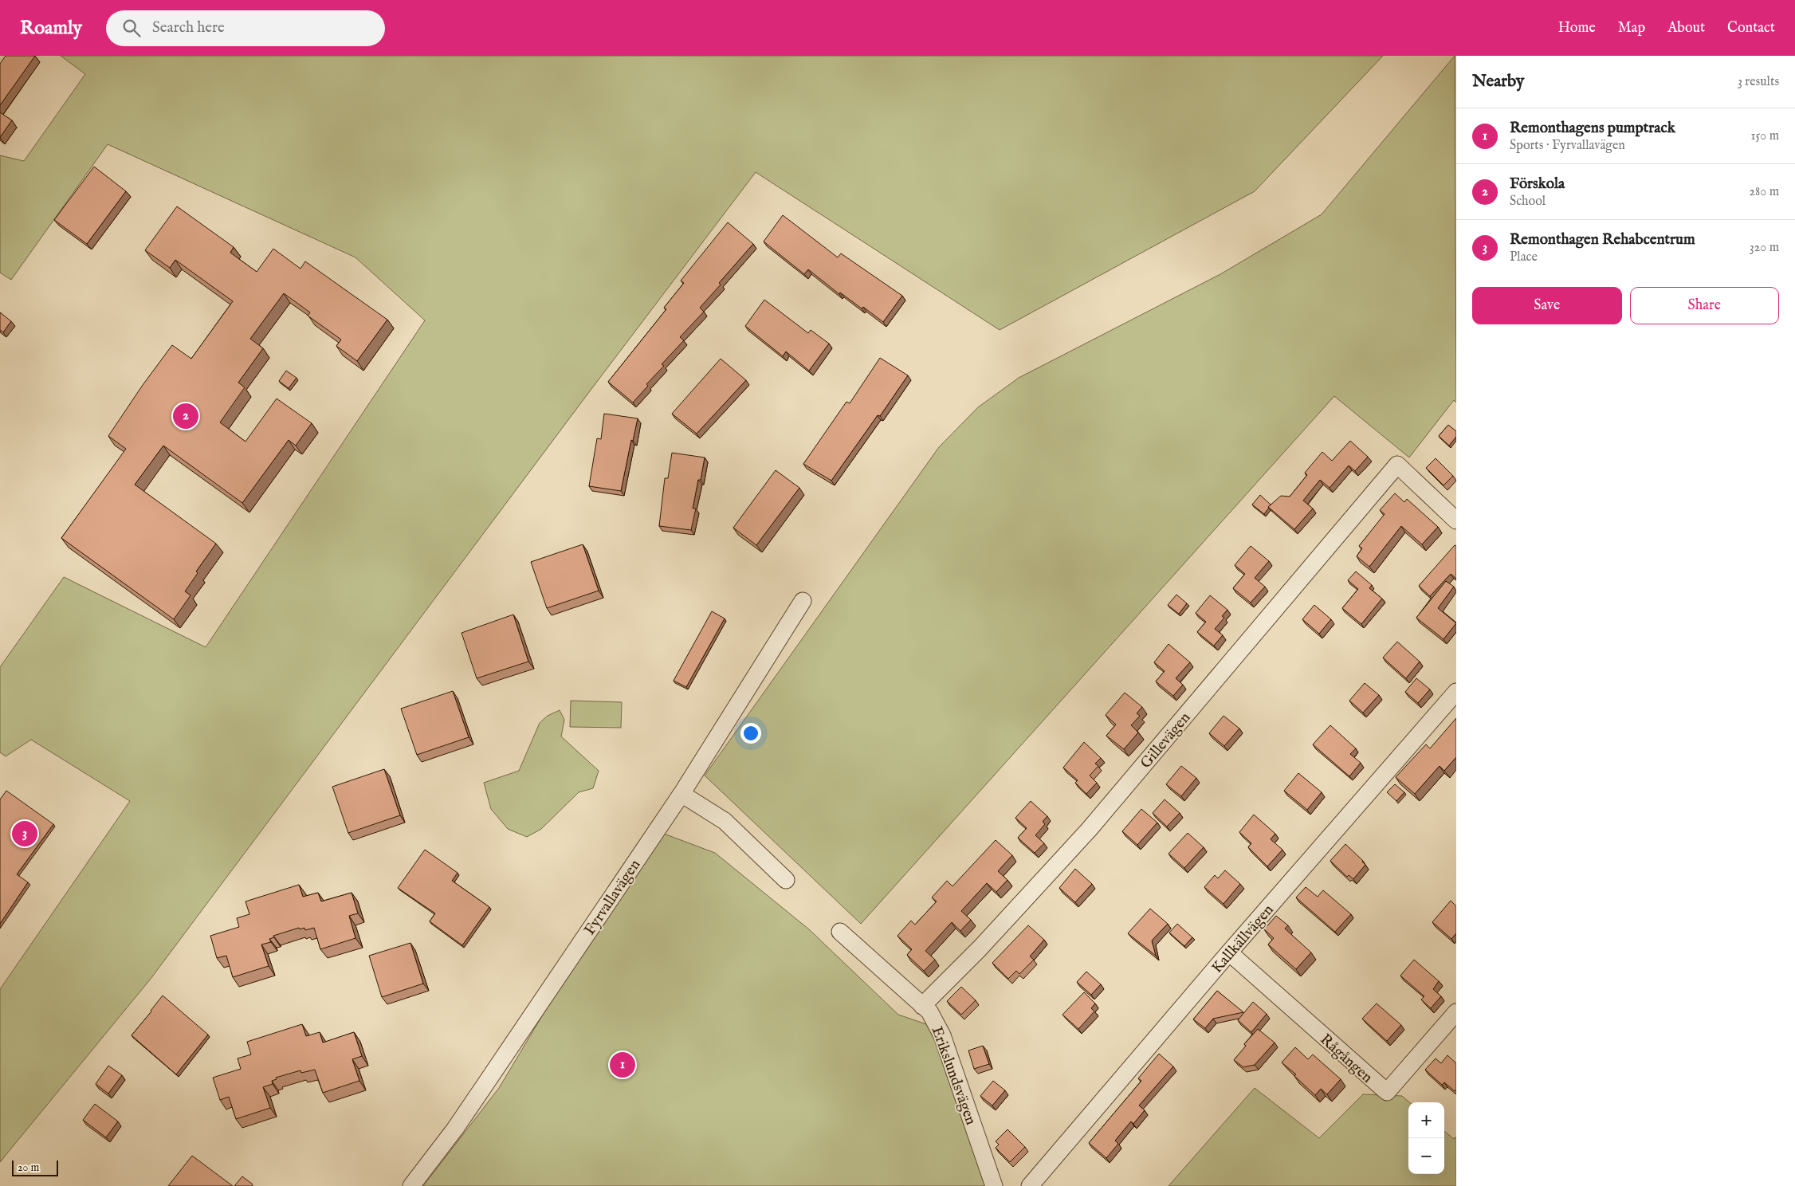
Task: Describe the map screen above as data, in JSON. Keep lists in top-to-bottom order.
{
  "streets": {
    "street": [
      "Gillevägen",
      "Fyrvallavägen",
      "Kallkällvägen",
      "Rågången",
      "Erikslundsvägen"
    ]
  },
  "crossings": [
    ["Gillevägen", "Erikslundsvägen"],
    ["Kallkällvägen", "Rågången"]
  ],
  "scale_bar": "20 m",
  "page": {
    "header": "Roamly",
    "search": "Search here",
    "nav": [
      "Home",
      "Map",
      "About",
      "Contact"
    ],
    "heading": ["Nearby", "3 results"],
    "list": [
      {
        "mark": "1",
        "name": "Remonthagens pumptrack",
        "note": "Sports · Fyrvallavägen",
        "value": "150 m"
      },
      {
        "mark": "2",
        "name": "Förskola",
        "note": "School",
        "value": "280 m"
      },
      {
        "mark": "3",
        "name": "Remonthagen Rehabcentrum",
        "note": "Place",
        "value": "320 m"
      }
    ],
    "buttons": ["Save", "Share"],
    "pins": ["2", "3", "1"],
    "map_buttons": ["+", "−"],
    "scale": "20 m"
  }
}
